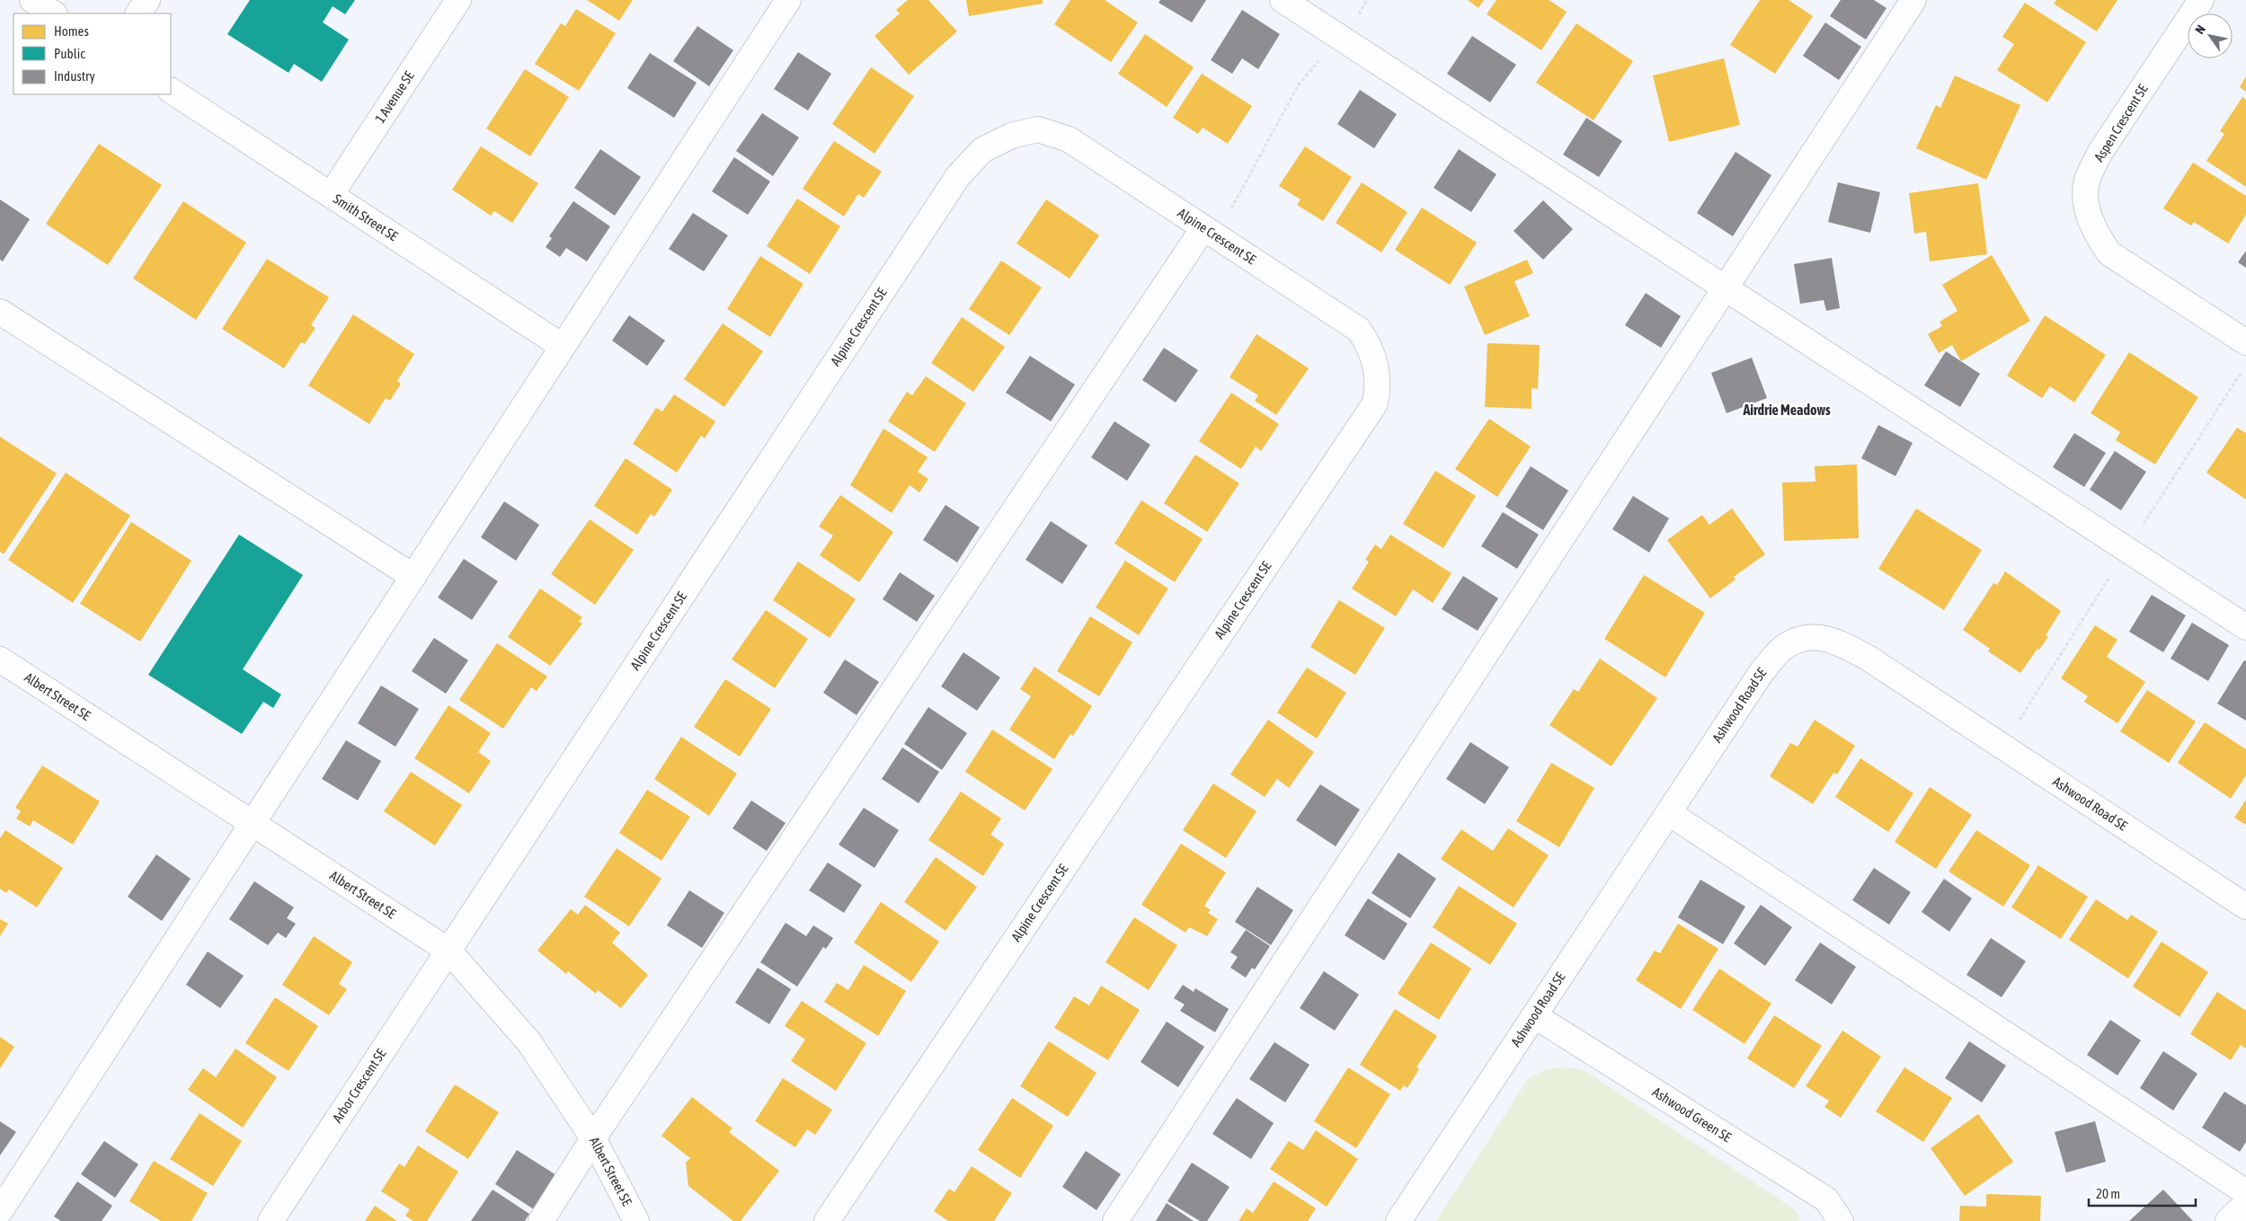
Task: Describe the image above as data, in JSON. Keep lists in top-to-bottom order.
{
  "streets": {
    "street": [
      "1 Avenue SE",
      "Aspen Crescent SE",
      "Smith Street SE",
      "Alpine Crescent SE",
      "Albert Street SE",
      "Ashwood Road SE",
      "Arbor Crescent SE",
      "Ashwood Green SE"
    ]
  },
  "crossings": [
    ["1 Avenue SE", "Smith Street SE"],
    ["Alpine Crescent SE", "Albert Street SE"],
    ["Alpine Crescent SE", "Arbor Crescent SE"],
    ["Albert Street SE", "Arbor Crescent SE"],
    ["Ashwood Road SE", "Ashwood Green SE"]
  ],
  "districts": ["Airdrie Meadows"],
  "legend": ["Homes", "Public", "Industry"],
  "scale_bar": "20 m",
  "north": "top left"
}
